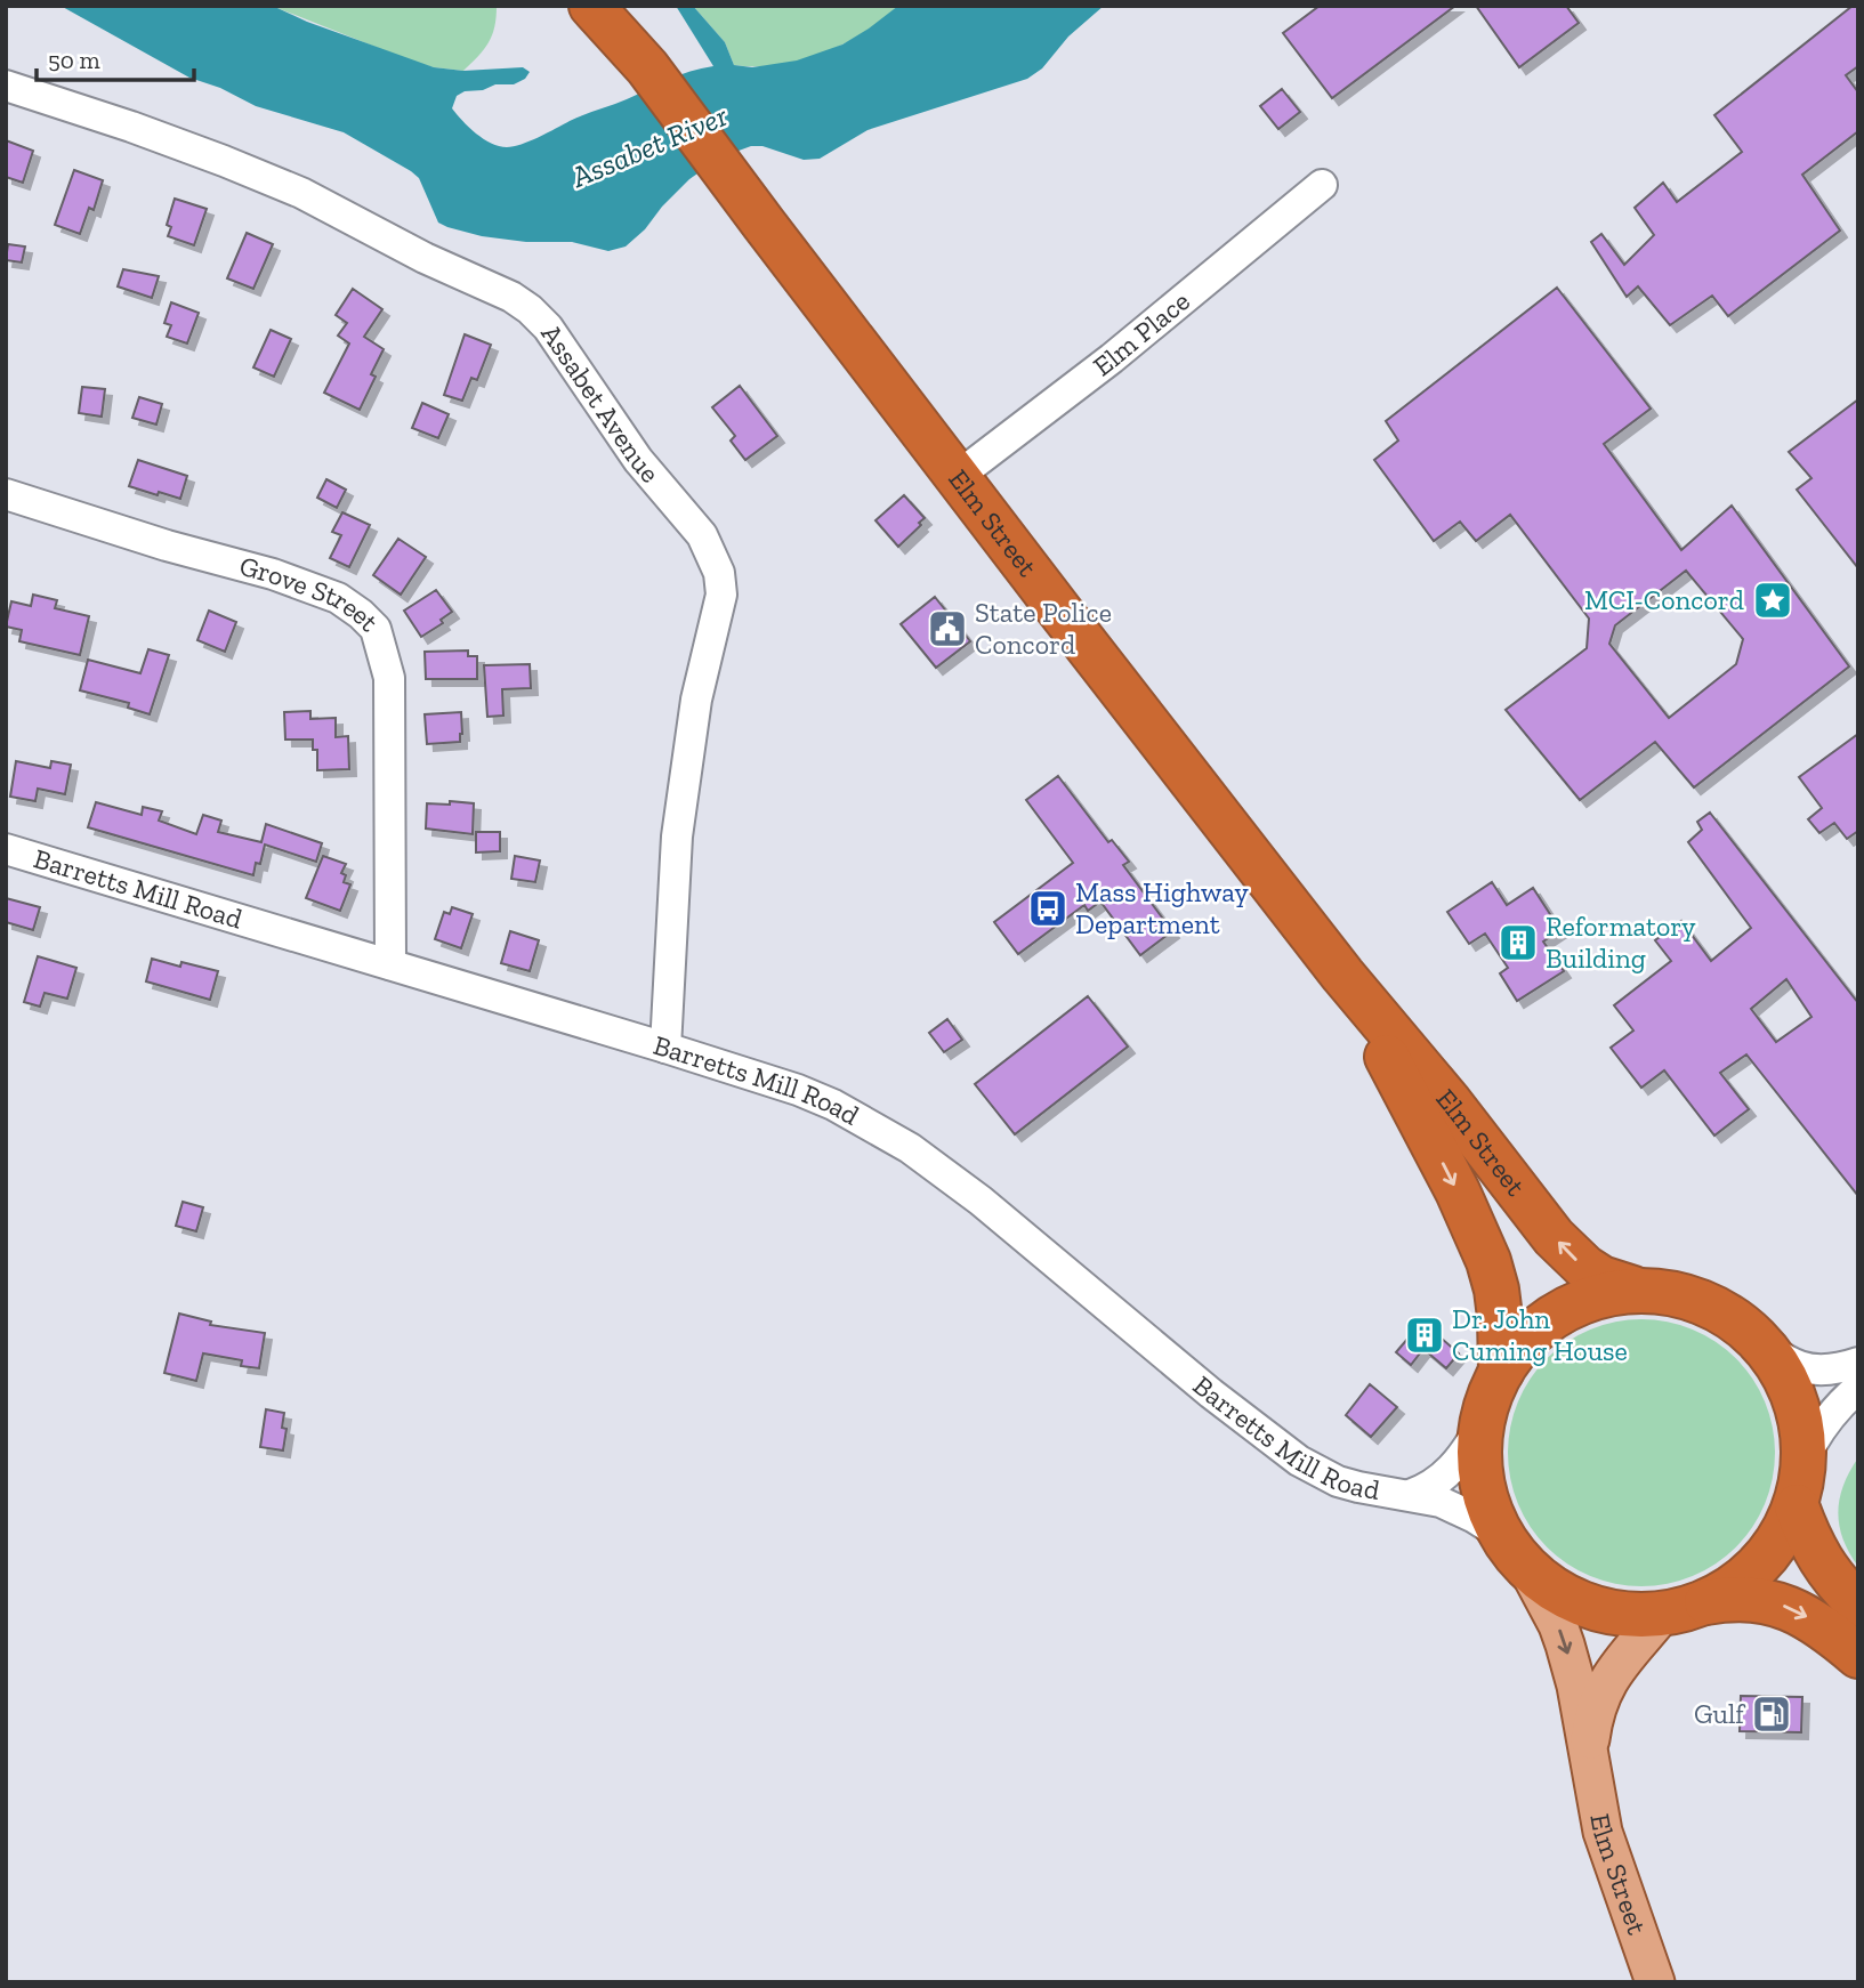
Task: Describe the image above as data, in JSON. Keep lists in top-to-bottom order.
{
  "streets": {
    "highway": ["Elm Street"],
    "street": [
      "Elm Place",
      "Assabet Avenue",
      "Grove Street",
      "Barretts Mill Road"
    ]
  },
  "crossings": [
    ["Elm Place", "Elm Street"],
    ["Assabet Avenue", "Barretts Mill Road"],
    ["Grove Street", "Barretts Mill Road"]
  ],
  "water": ["Assabet River"],
  "places": {
    "place": ["MCI-Concord"],
    "public building": ["State Police Concord"],
    "bus stop": ["Mass Highway Department"],
    "building": ["Reformatory Building", "Dr. John Cuming House"],
    "fuel station": ["Gulf"]
  },
  "scale_bar": "50 m"
}
